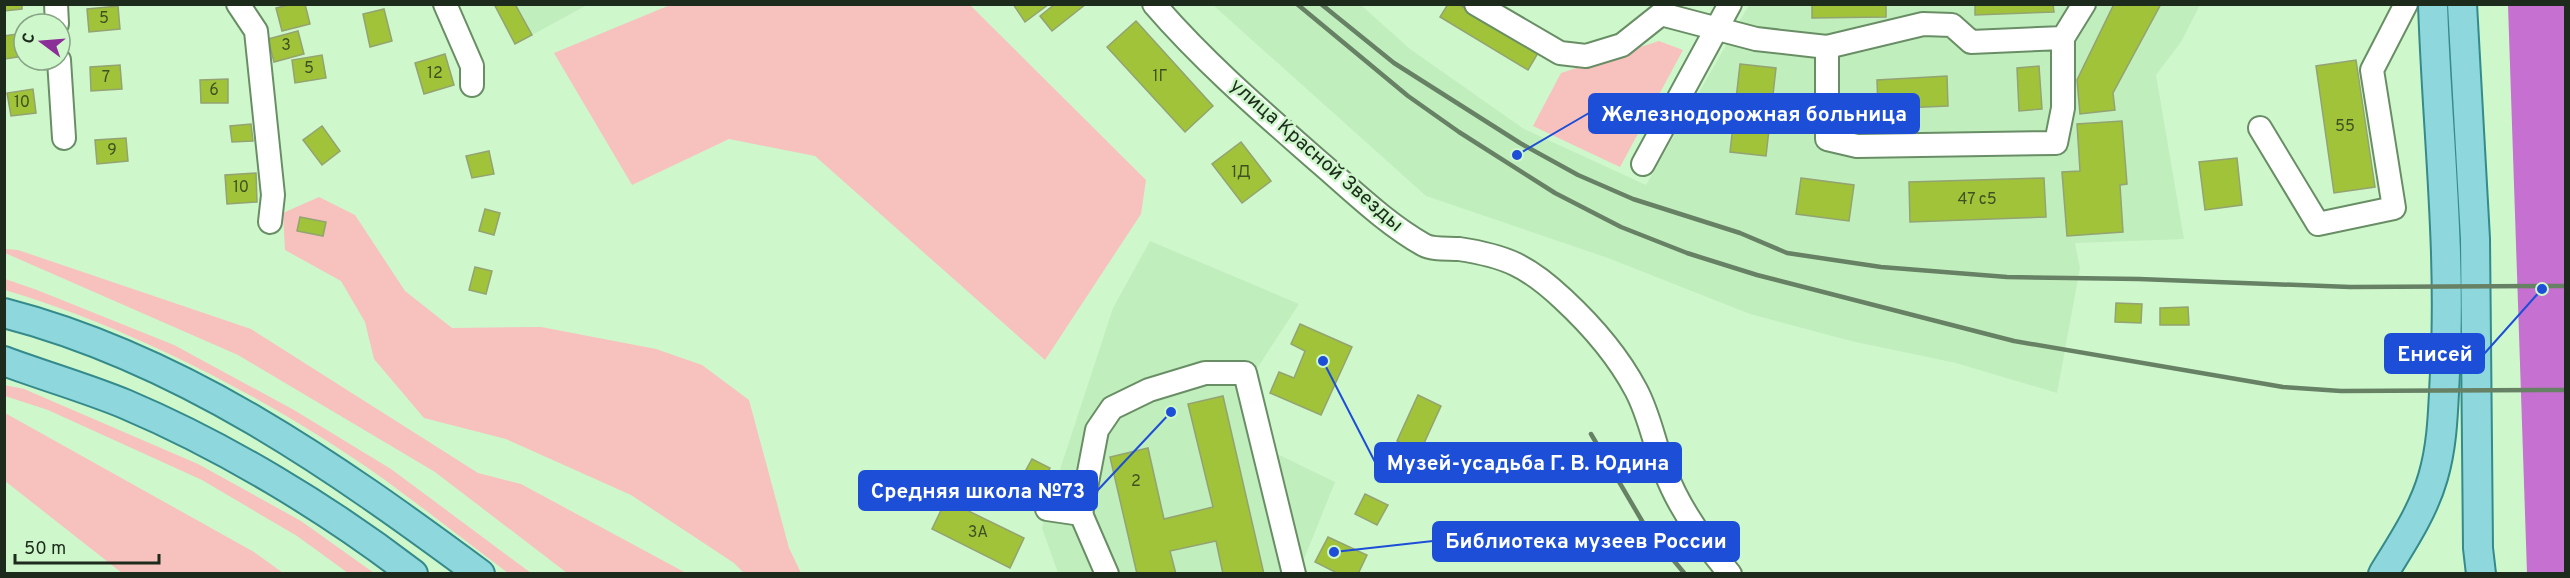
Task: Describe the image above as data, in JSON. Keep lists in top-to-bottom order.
{
  "streets": {
    "street": ["улица Красной Звезды"]
  },
  "places": [
    "Железнодорожная больница",
    "Енисей",
    "Музей-усадьба Г. В. Юдина",
    "Средняя школа №73",
    "Библиотека музеев России"
  ],
  "house_numbers": [
    "5",
    "3",
    "5",
    "12",
    "1Г",
    "7",
    "6",
    "10",
    "55",
    "9",
    "1Д",
    "10",
    "47 с5",
    "2",
    "3А"
  ],
  "scale_bar": "50 m",
  "north": "left"
}
